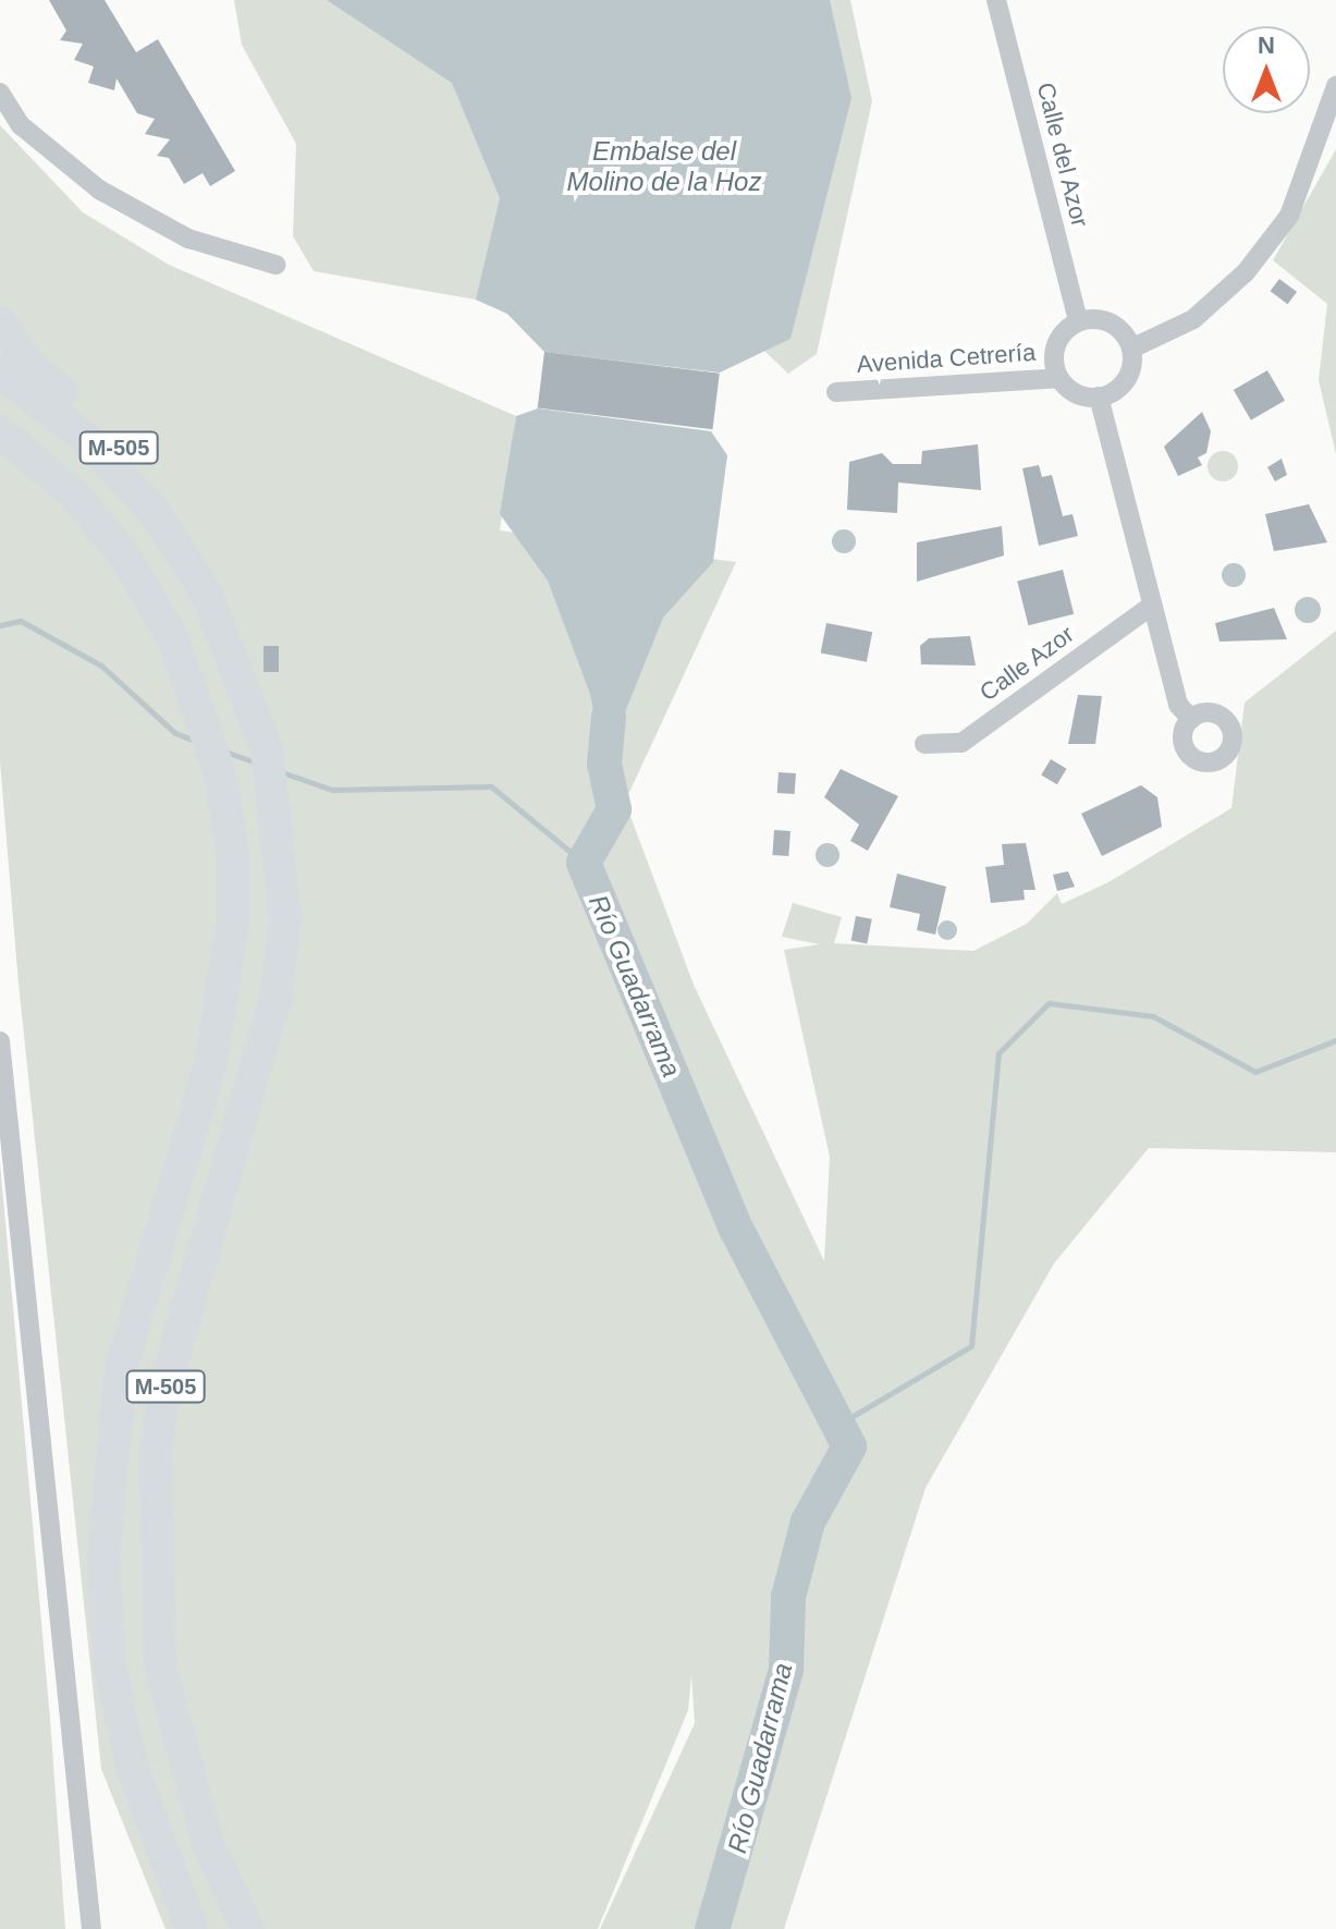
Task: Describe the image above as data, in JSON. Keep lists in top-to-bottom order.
{
  "streets": {
    "highway": ["M-505"],
    "street": ["Calle del Azor", "Avenida Cetrería", "Calle Azor"]
  },
  "crossings": [
    ["Calle del Azor", "Avenida Cetrería"]
  ],
  "water": ["Embalse del Molino de la Hoz", "Río Guadarrama"],
  "north": "top"
}
